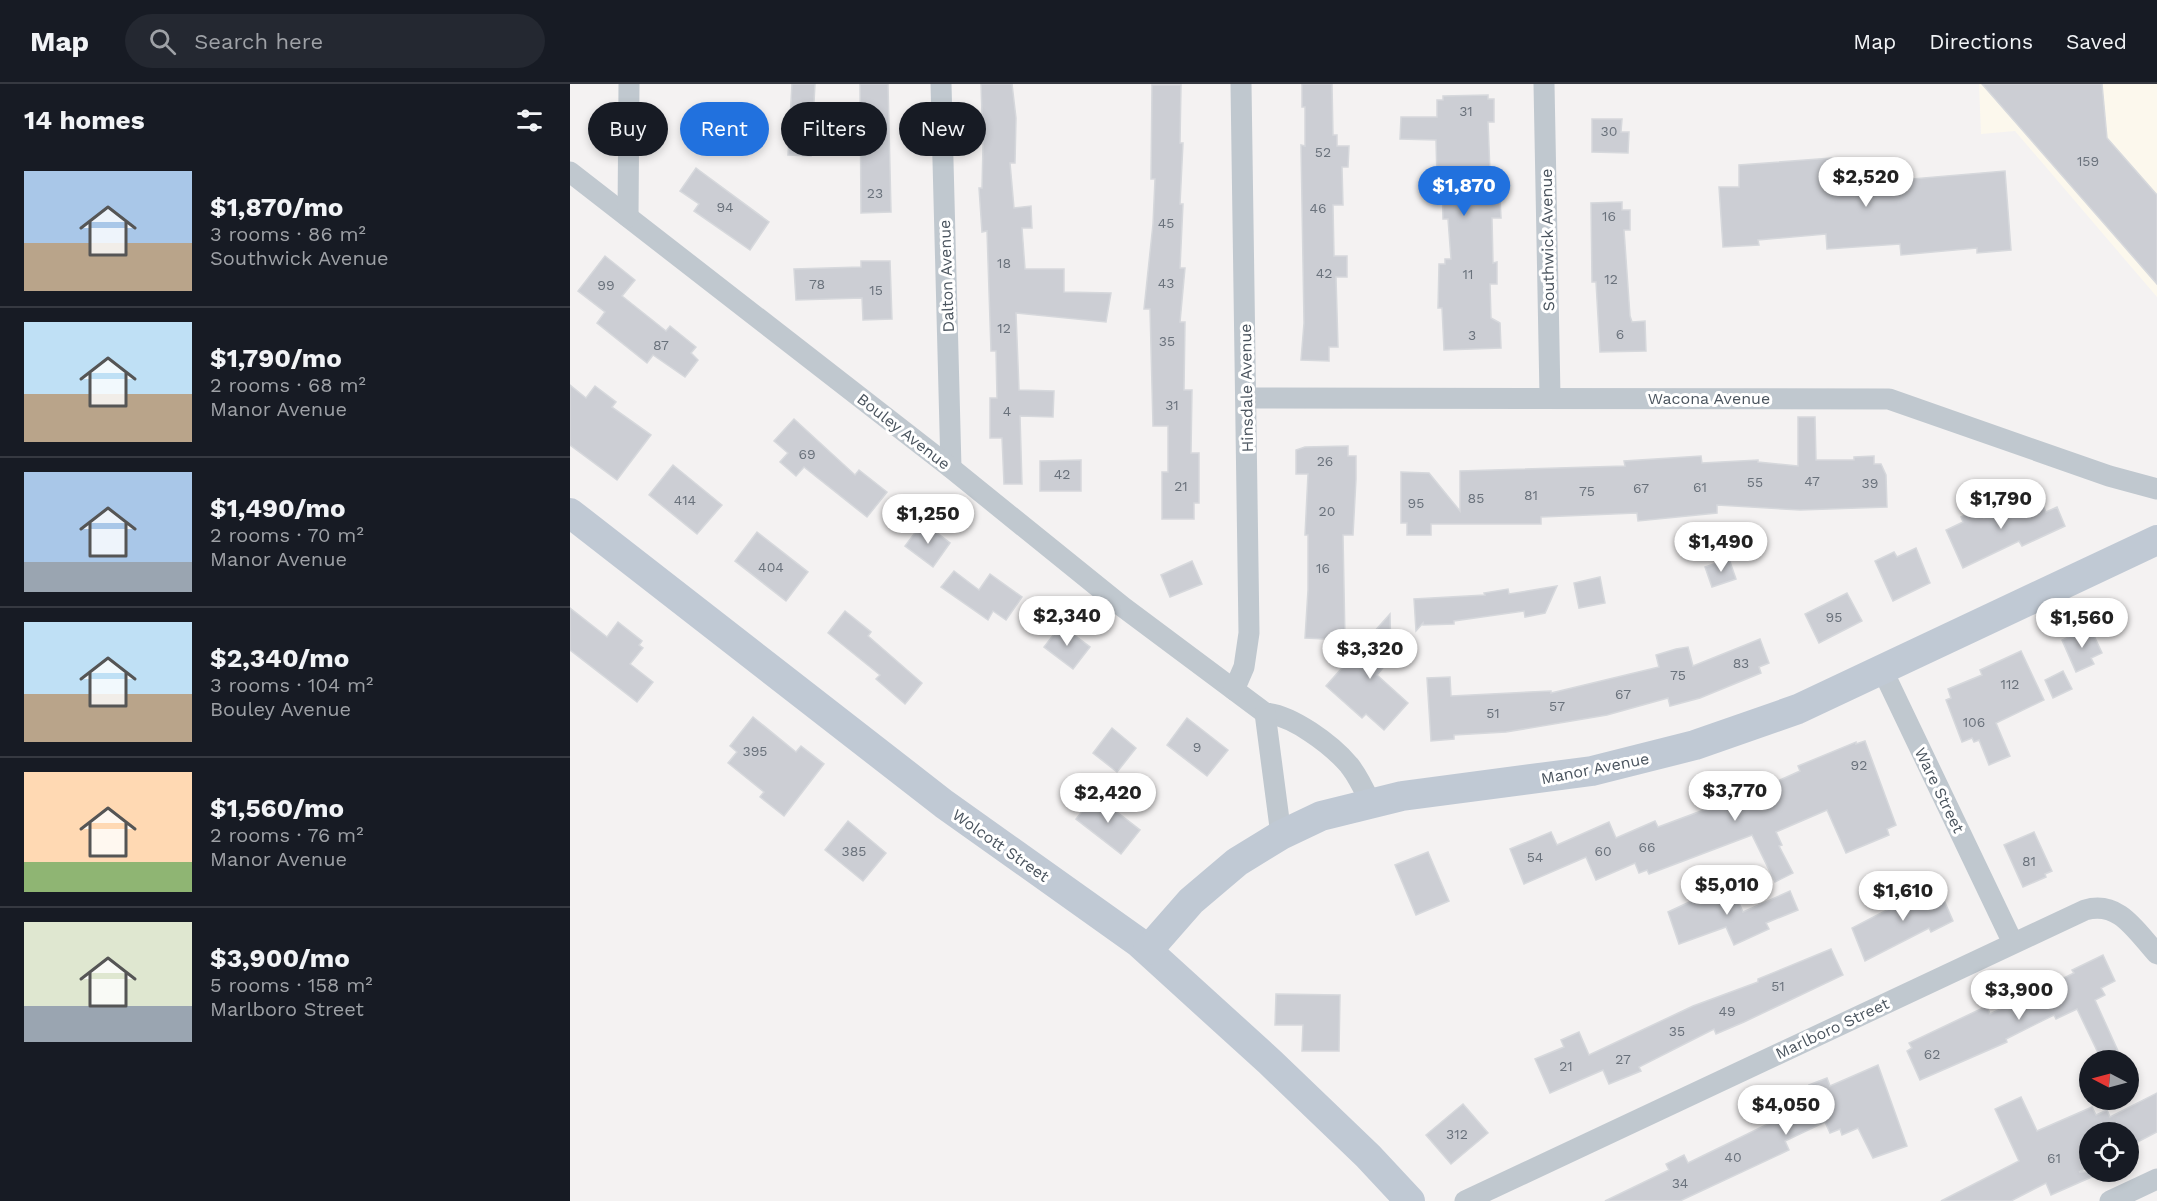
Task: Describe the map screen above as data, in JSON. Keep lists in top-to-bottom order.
{
  "streets": {
    "main road": ["Manor Avenue", "Wolcott Street"],
    "street": [
      "Southwick Avenue",
      "Dalton Avenue",
      "Hinsdale Avenue",
      "Wacona Avenue",
      "Bouley Avenue",
      "Ware Street",
      "Marlboro Street"
    ]
  },
  "crossings": [
    ["Southwick Avenue", "Wacona Avenue"],
    ["Dalton Avenue", "Bouley Avenue"],
    ["Hinsdale Avenue", "Wacona Avenue"],
    ["Hinsdale Avenue", "Bouley Avenue"],
    ["Bouley Avenue", "Manor Avenue"],
    ["Manor Avenue", "Ware Street"],
    ["Manor Avenue", "Wolcott Street"],
    ["Ware Street", "Marlboro Street"]
  ],
  "house_numbers": [
    "31",
    "30",
    "52",
    "159",
    "23",
    "94",
    "46",
    "16",
    "45",
    "18",
    "42",
    "11",
    "12",
    "43",
    "78",
    "99",
    "15",
    "12",
    "6",
    "3",
    "35",
    "87",
    "31",
    "4",
    "69",
    "26",
    "42",
    "47",
    "55",
    "39",
    "21",
    "61",
    "67",
    "75",
    "81",
    "85",
    "414",
    "95",
    "20",
    "404",
    "16",
    "95",
    "83",
    "75",
    "112",
    "67",
    "57",
    "51",
    "106",
    "9",
    "395",
    "92",
    "66",
    "385",
    "60",
    "54",
    "81",
    "51",
    "49",
    "35",
    "62",
    "27",
    "21",
    "312",
    "40",
    "61",
    "34"
  ],
  "north": "left",
  "page": {
    "header": "Map",
    "search": "Search here",
    "nav": ["Map", "Directions", "Saved"],
    "heading": "14 homes",
    "chip": [
      "Buy",
      "Rent",
      "Filters",
      "New"
    ],
    "list": [
      {
        "name": "$1,870/mo",
        "note": "3 rooms · 86 m² · Southwick Avenue"
      },
      {
        "name": "$1,790/mo",
        "note": "2 rooms · 68 m² · Manor Avenue"
      },
      {
        "name": "$1,490/mo",
        "note": "2 rooms · 70 m² · Manor Avenue"
      },
      {
        "name": "$2,340/mo",
        "note": "3 rooms · 104 m² · Bouley Avenue"
      },
      {
        "name": "$1,560/mo",
        "note": "2 rooms · 76 m² · Manor Avenue"
      },
      {
        "name": "$3,900/mo",
        "note": "5 rooms · 158 m² · Marlboro Street"
      }
    ],
    "price": [
      "$2,520",
      "$1,870",
      "$1,790",
      "$1,250",
      "$1,490",
      "$2,340",
      "$1,560",
      "$3,320",
      "$3,770",
      "$2,420",
      "$5,010",
      "$1,610",
      "$3,900",
      "$4,050"
    ]
  }
}
